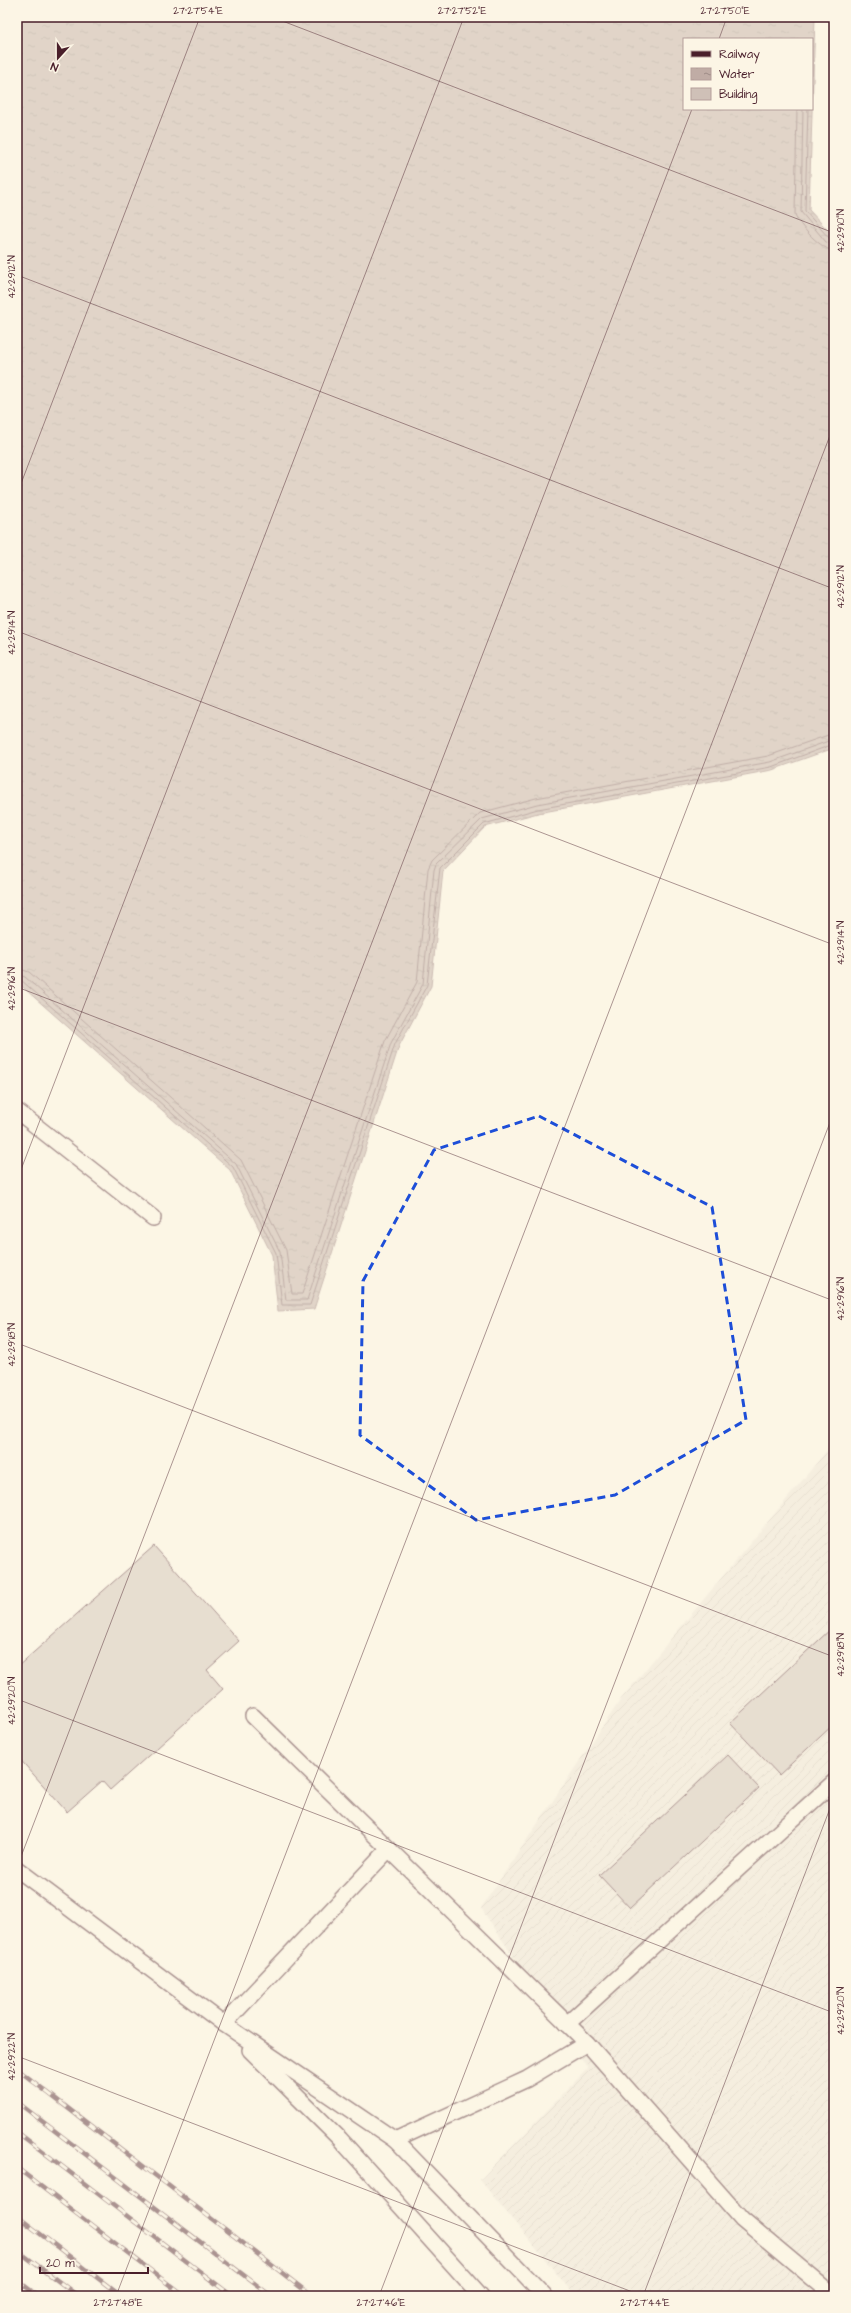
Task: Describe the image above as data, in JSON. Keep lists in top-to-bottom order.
{
  "legend": ["Railway", "Water", "Building"],
  "scale_bar": "20 m",
  "north": "bottom",
  "coordinates": [
    "27°27'54\"E",
    "27°27'52\"E",
    "27°27'50\"E",
    "42°29'10\"N",
    "42°29'12\"N",
    "42°29'14\"N",
    "42°29'16\"N",
    "42°29'18\"N",
    "42°29'20\"N",
    "42°29'22\"N",
    "27°27'48\"E",
    "27°27'46\"E",
    "27°27'44\"E"
  ]
}
